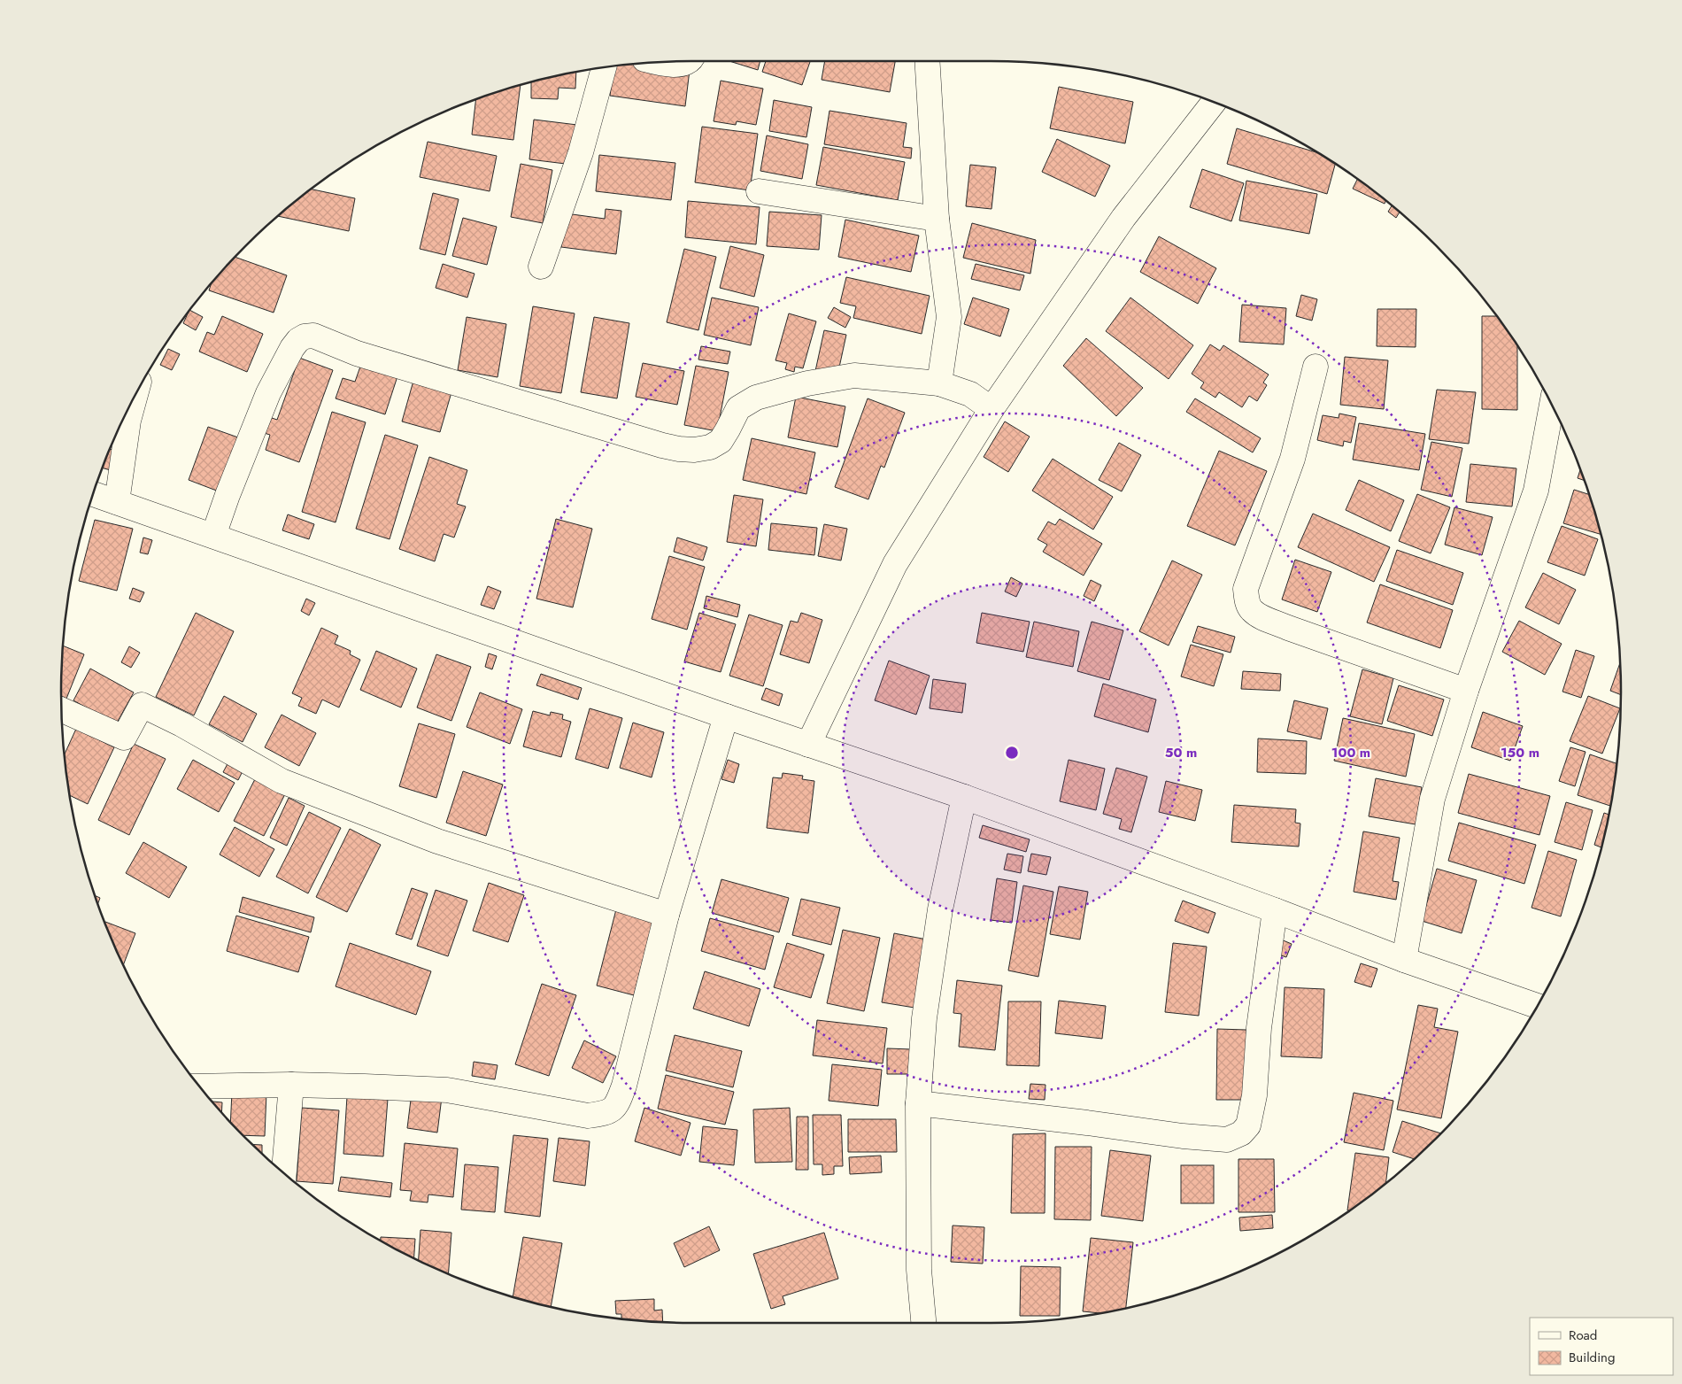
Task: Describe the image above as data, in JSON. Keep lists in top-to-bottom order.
{
  "legend": ["Road", "Building"],
  "rings": ["50 m", "100 m", "150 m"]
}
